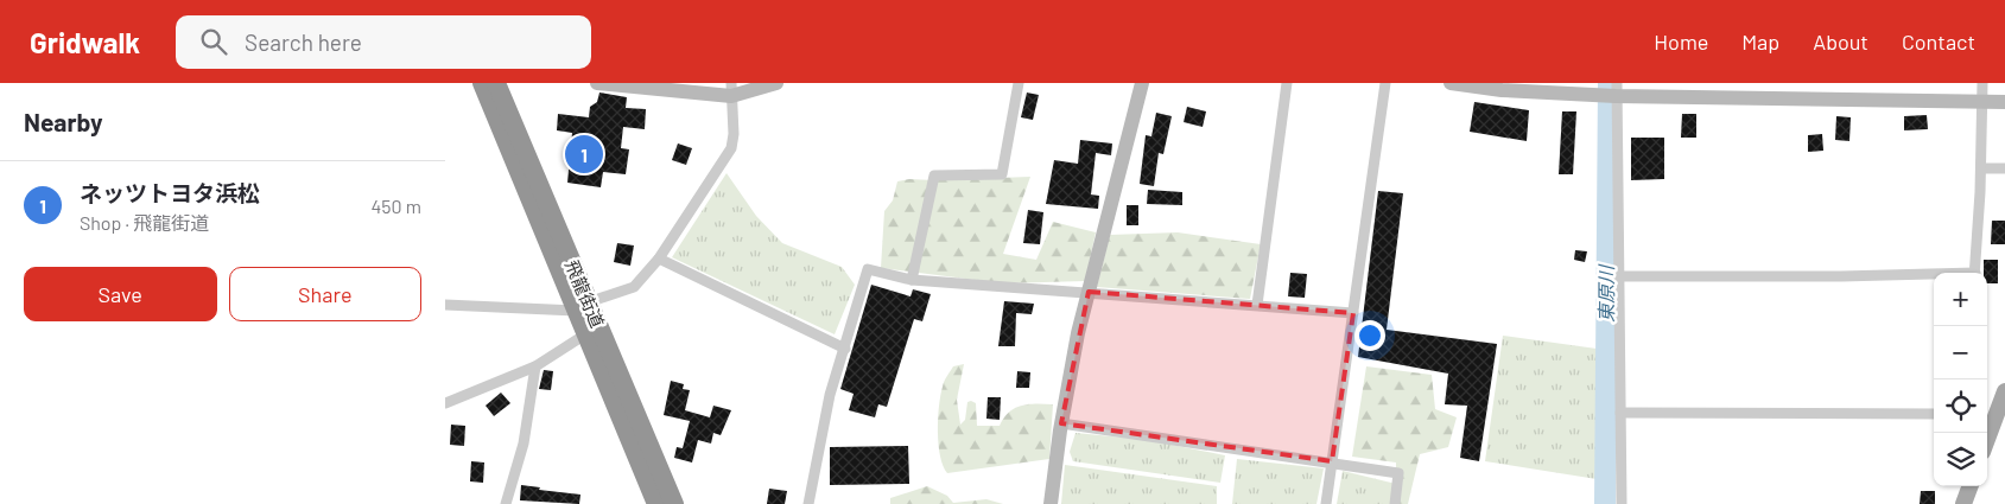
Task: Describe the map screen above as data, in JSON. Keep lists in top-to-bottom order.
{
  "streets": {
    "highway": ["飛龍街道"]
  },
  "water": ["東原川"],
  "page": {
    "header": "Gridwalk",
    "search": "Search here",
    "nav": [
      "Home",
      "Map",
      "About",
      "Contact"
    ],
    "heading": "Nearby",
    "pins": "1",
    "list": [
      {
        "mark": "1",
        "name": "ネッツトヨタ浜松",
        "note": "Shop · 飛龍街道",
        "value": "450 m"
      }
    ],
    "buttons": ["Save", "Share"],
    "map_buttons": ["+", "−"]
  }
}
